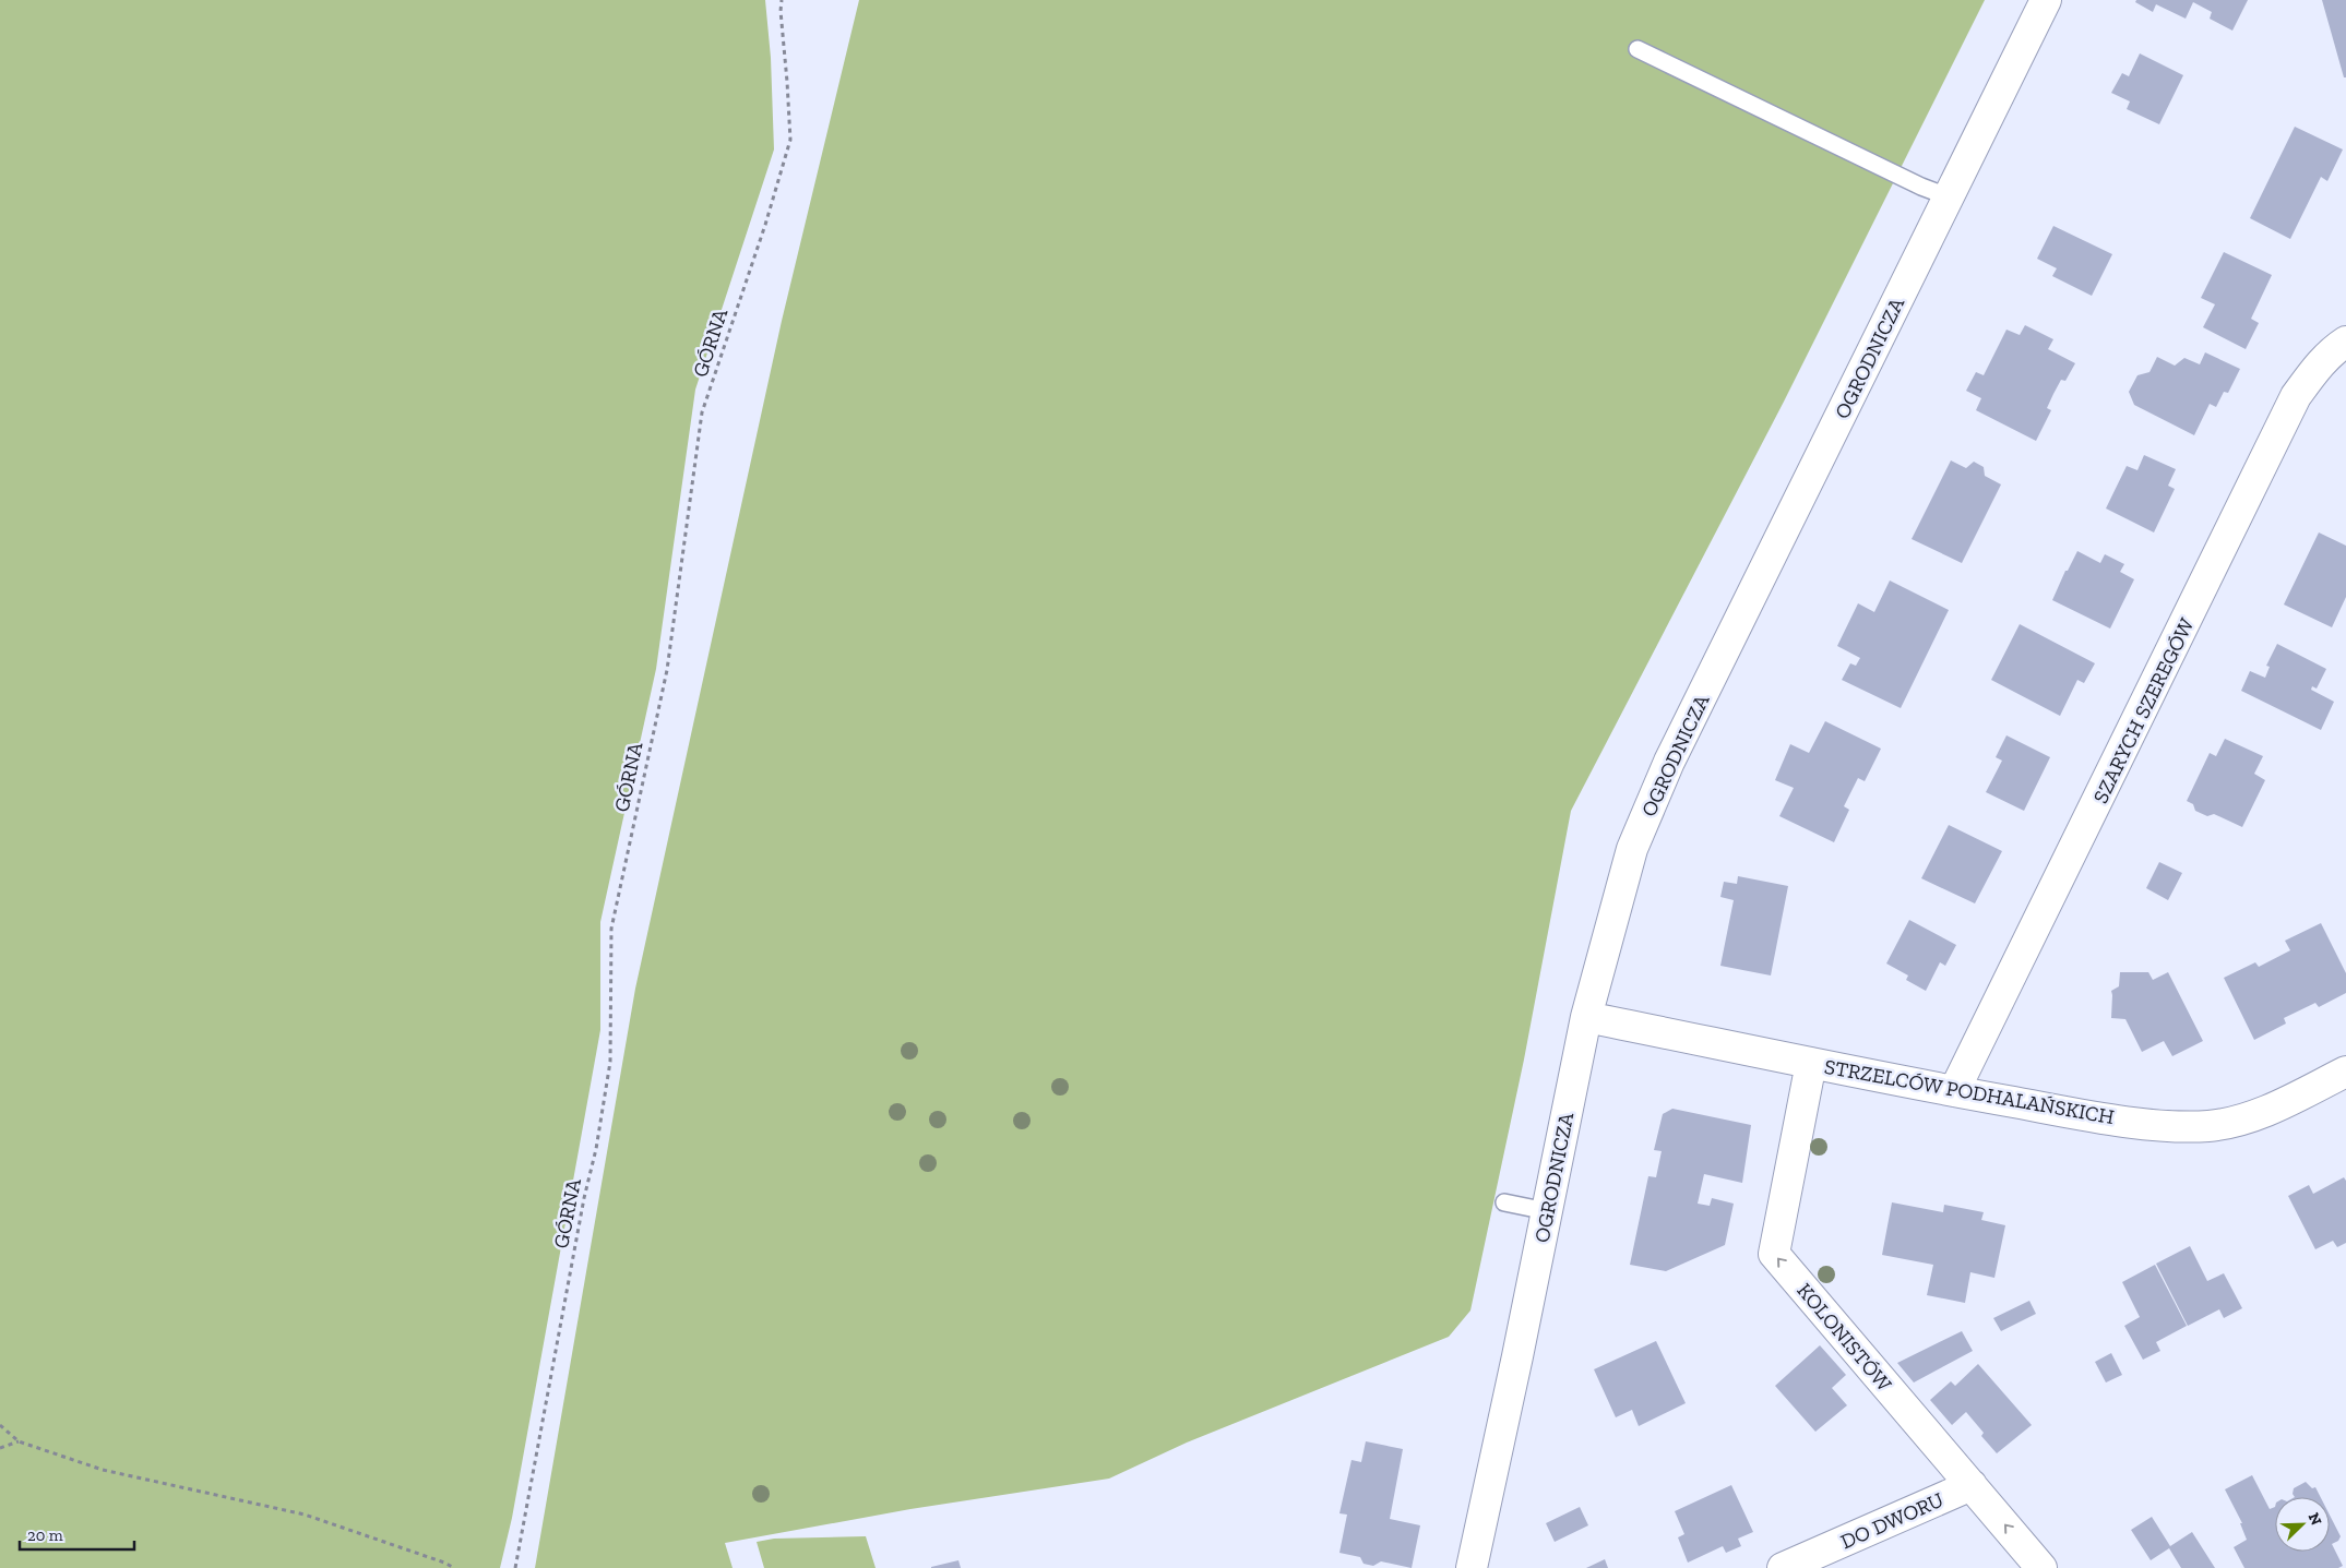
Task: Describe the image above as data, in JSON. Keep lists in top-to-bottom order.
{
  "streets": {
    "street": [
      "OGRODNICZA",
      "SZARYCH SZEREGÓW",
      "STRZELCÓW PODHALAŃSKICH",
      "KOLONISTÓW",
      "DO DWORU"
    ],
    "path": ["GÓRNA"]
  },
  "crossings": [
    ["OGRODNICZA", "STRZELCÓW PODHALAŃSKICH"],
    ["SZARYCH SZEREGÓW", "STRZELCÓW PODHALAŃSKICH"],
    ["STRZELCÓW PODHALAŃSKICH", "KOLONISTÓW"],
    ["KOLONISTÓW", "DO DWORU"]
  ],
  "one_way": ["KOLONISTÓW"],
  "scale_bar": "20 m",
  "north": "top right"
}
